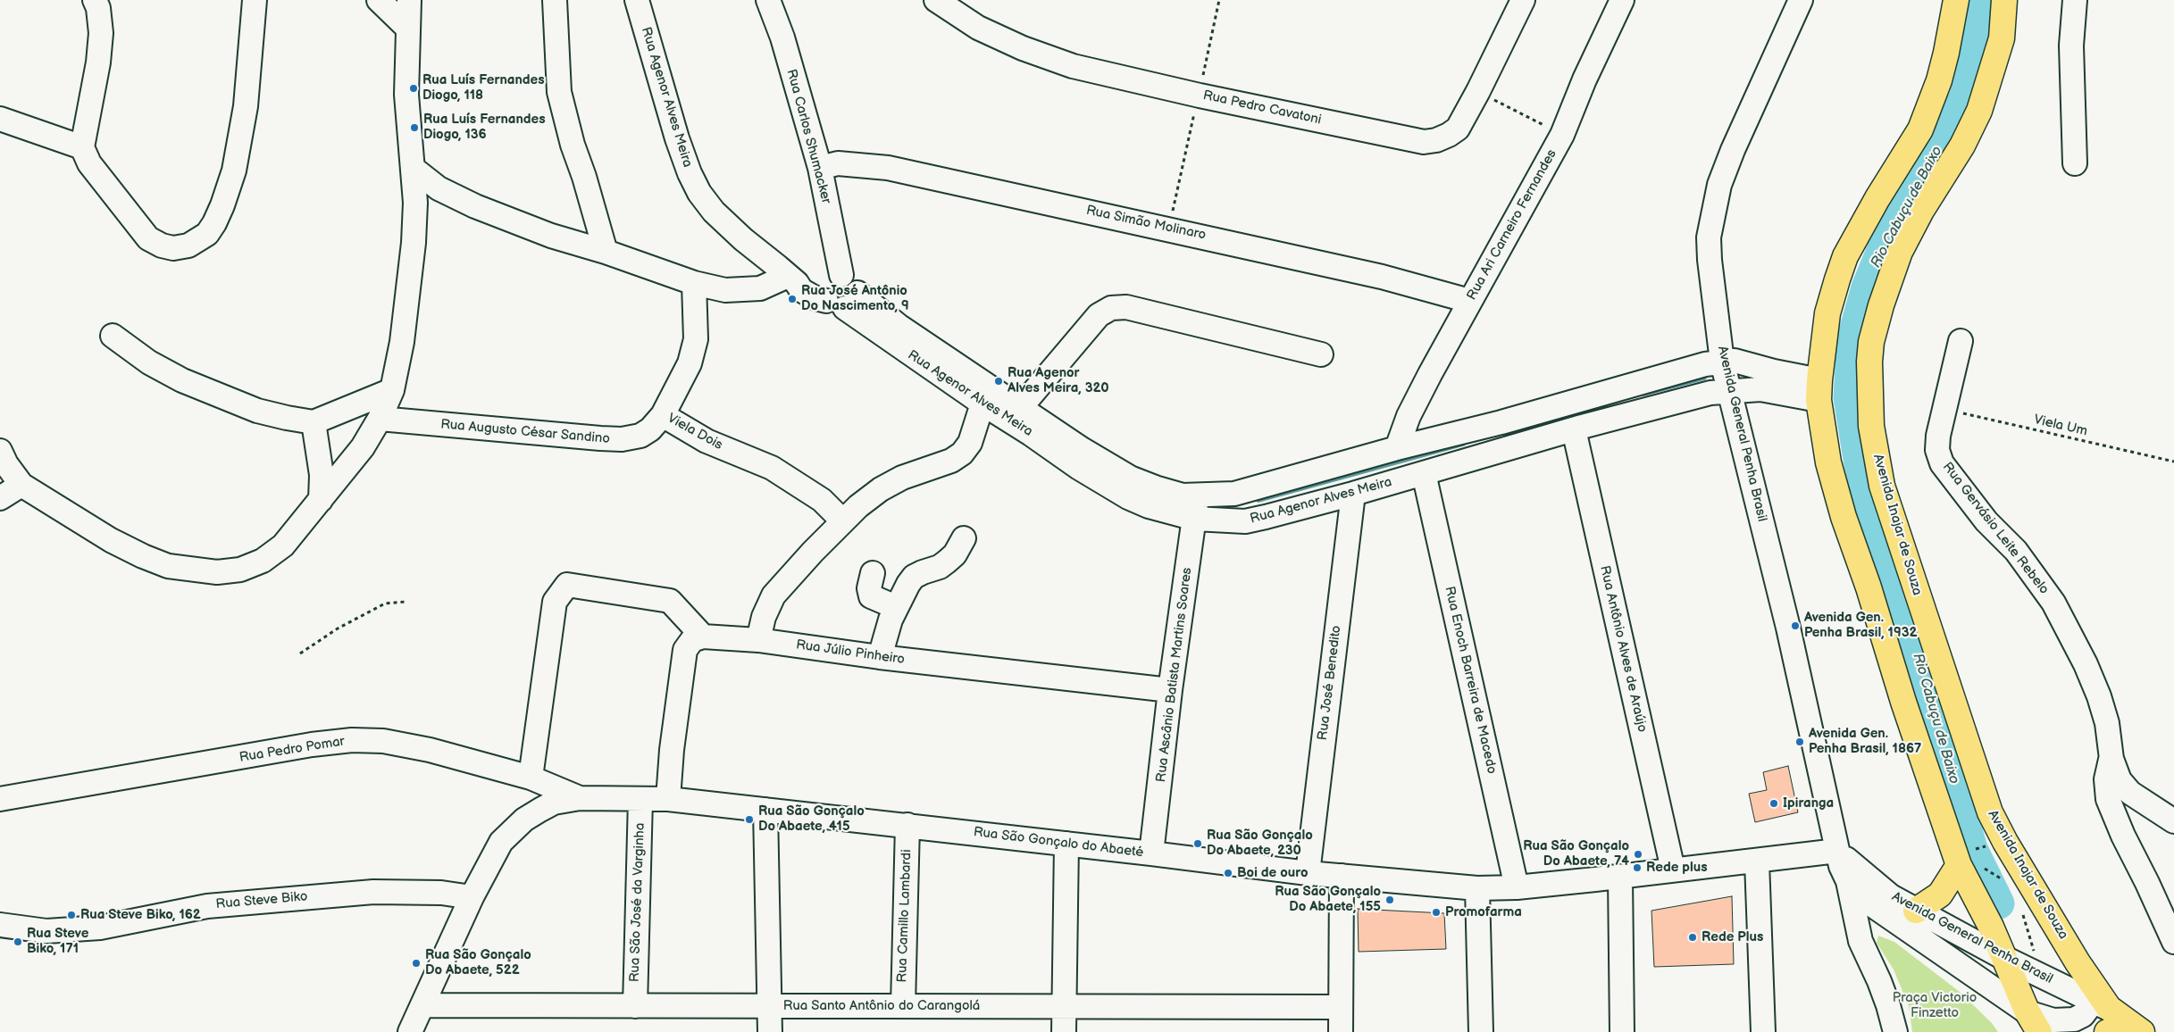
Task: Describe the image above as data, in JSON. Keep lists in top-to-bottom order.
{
  "streets": {
    "main road": ["Avenida Inajar de Souza"],
    "street": [
      "Rua Agenor Alves Meira",
      "Rua Pedro Cavatoni",
      "Rua Carlos Shumacker",
      "Rua Simão Molinaro",
      "Rua Ari Carneiro Fernandes",
      "Rua Augusto César Sandino",
      "Viela Dois",
      "Avenida General Penha Brasil",
      "Rua Gervásio Leite Rebelo",
      "Rua Antônio Alves de Araújo",
      "Rua Júlio Pinheiro",
      "Rua Ascânio Batista Martins Soares",
      "Rua Enoch Barreira de Macedo",
      "Rua José Benedito",
      "Rua Pedro Pomar",
      "Rua São Gonçalo do Abaeté",
      "Rua Steve Biko",
      "Rua São José da Varginha",
      "Rua Camillo Lambardi",
      "Rua Santo Antônio do Carangolá"
    ],
    "path": ["Viela Um"]
  },
  "crossings": [
    ["Rua Agenor Alves Meira", "Rua Carlos Shumacker"],
    ["Rua Agenor Alves Meira", "Rua Ari Carneiro Fernandes"],
    ["Rua Agenor Alves Meira", "Avenida General Penha Brasil"],
    ["Rua Agenor Alves Meira", "Rua Antônio Alves de Araújo"],
    ["Rua Agenor Alves Meira", "Rua Ascânio Batista Martins Soares"],
    ["Rua Agenor Alves Meira", "Rua Enoch Barreira de Macedo"],
    ["Rua Agenor Alves Meira", "Rua José Benedito"],
    ["Rua Carlos Shumacker", "Rua Simão Molinaro"],
    ["Rua Simão Molinaro", "Rua Ari Carneiro Fernandes"],
    ["Viela Um", "Rua Gervásio Leite Rebelo"],
    ["Rua Augusto César Sandino", "Viela Dois"],
    ["Avenida General Penha Brasil", "Avenida Inajar de Souza"],
    ["Avenida General Penha Brasil", "Rua São Gonçalo do Abaeté"],
    ["Rua Antônio Alves de Araújo", "Rua São Gonçalo do Abaeté"],
    ["Rua Júlio Pinheiro", "Rua Ascânio Batista Martins Soares"],
    ["Rua Ascânio Batista Martins Soares", "Rua São Gonçalo do Abaeté"],
    ["Rua Enoch Barreira de Macedo", "Rua São Gonçalo do Abaeté"],
    ["Rua José Benedito", "Rua São Gonçalo do Abaeté"],
    ["Rua Pedro Pomar", "Rua São Gonçalo do Abaeté"],
    ["Rua São Gonçalo do Abaeté", "Rua Steve Biko"],
    ["Rua São Gonçalo do Abaeté", "Rua São José da Varginha"],
    ["Rua São Gonçalo do Abaeté", "Rua Camillo Lambardi"],
    ["Rua São Gonçalo do Abaeté", "Rua Santo Antônio do Carangolá"],
    ["Rua São José da Varginha", "Rua Santo Antônio do Carangolá"],
    ["Rua Camillo Lambardi", "Rua Santo Antônio do Carangolá"]
  ],
  "water": ["Rio Cabuçu de Baixo"],
  "parks": ["Praça Victorio Finzetto"],
  "places": [
    "Rua Luís Fernandes Diogo, 118",
    "Rua Luís Fernandes Diogo, 136",
    "Rua José Antônio Do Nascimento, 9",
    "Rua Agenor Alves Meira, 320",
    "Avenida Gen. Penha Brasil, 1932",
    "Avenida Gen. Penha Brasil, 1867",
    "Ipiranga",
    "Rua São Gonçalo Do Abaete, 415",
    "Rua São Gonçalo Do Abaete, 230",
    "Rua São Gonçalo Do Abaete, 74",
    "Rede plus",
    "Boi de ouro",
    "Rua São Gonçalo Do Abaete, 155",
    "Promofarma",
    "Rua Steve Biko, 162",
    "Rede Plus",
    "Rua Steve Biko, 171",
    "Rua São Gonçalo Do Abaete, 522"
  ]
}
